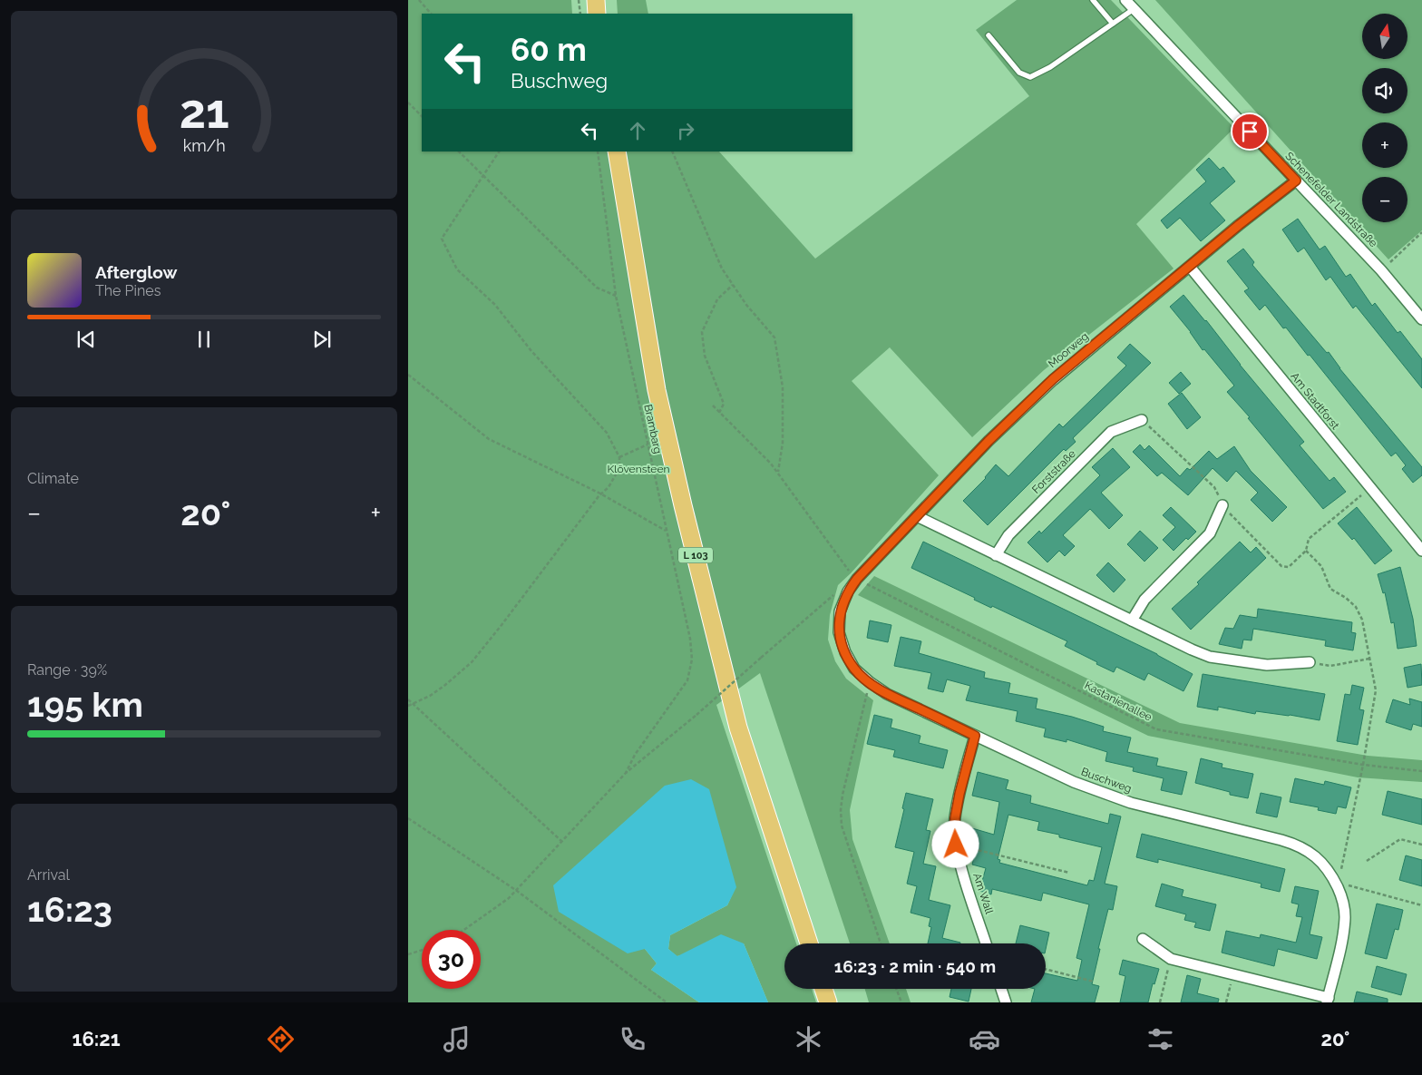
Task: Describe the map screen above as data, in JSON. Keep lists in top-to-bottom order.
{
  "streets": {
    "main road": ["L 103"],
    "street": [
      "Schenefelder Landstraße",
      "Moorweg",
      "Am Stadtforst",
      "Forststraße",
      "Buschweg",
      "Am Wall"
    ],
    "path": ["Brambarg", "Kastanienallee"]
  },
  "crossings": [
    ["Schenefelder Landstraße", "Moorweg"],
    ["Moorweg", "Am Stadtforst"],
    ["Moorweg", "Kastanienallee"],
    ["Moorweg", "Buschweg"],
    ["Kastanienallee", "Buschweg"],
    ["Buschweg", "Am Wall"]
  ],
  "parks": ["Klövensteen"],
  "north": "top",
  "page": {
    "map_buttons": ["+", "−"],
    "turn": ["60 m", "Buschweg"],
    "song": ["Afterglow", "The Pines"],
    "tile": [
      "Climate",
      ["Range · 39%", "195 km"],
      ["Arrival", "16:23"]
    ],
    "heat": ["−", "20°", "+"],
    "limit": "30",
    "trip": "16:23 · 2 min · 540 m",
    "tabs": ["16:21", "20°"],
    "gauge": ["21", "km/h"]
  }
}
